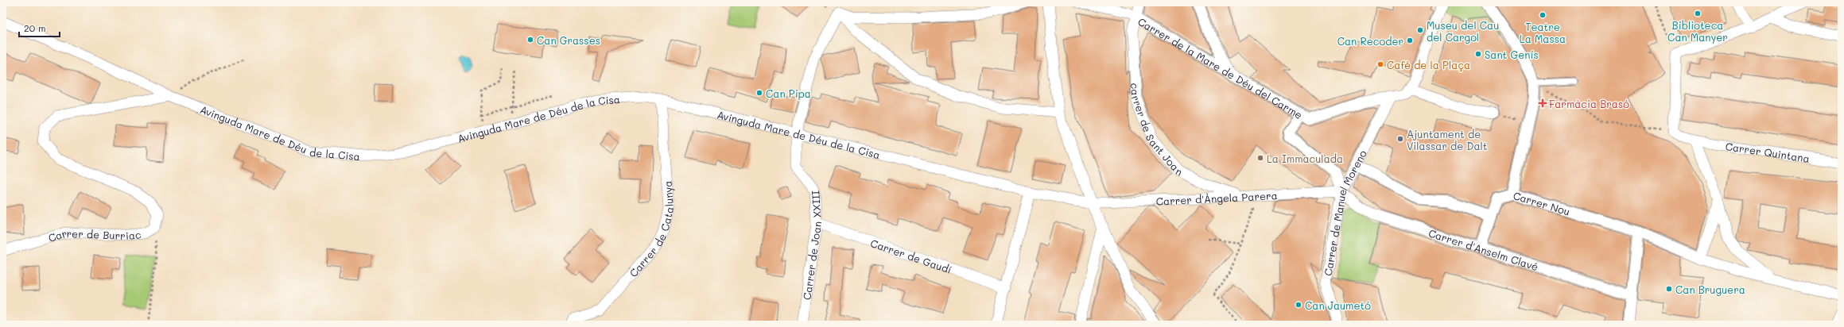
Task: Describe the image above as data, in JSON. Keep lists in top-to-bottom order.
{
  "streets": {
    "street": [
      "Carrer de la Mare de Déu del Carme",
      "Avinguda Mare de Déu de la Cisa",
      "carrer de Sant Joan",
      "Carrer Quintana",
      "Carrer d'Àngela Parera",
      "Carrer Nou",
      "Carrer de Manuel Moreno",
      "Carrer de Catalunya",
      "Carrer de Burriac",
      "Carrer de Joan XXIII",
      "Carrer d'Anselm Clavé",
      "Carrer de Gaudí"
    ]
  },
  "crossings": [
    ["Carrer de la Mare de Déu del Carme", "carrer de Sant Joan"],
    ["Carrer de la Mare de Déu del Carme", "Carrer de Manuel Moreno"],
    ["Avinguda Mare de Déu de la Cisa", "Carrer d'Àngela Parera"],
    ["Avinguda Mare de Déu de la Cisa", "Carrer de Catalunya"],
    ["Avinguda Mare de Déu de la Cisa", "Carrer de Burriac"],
    ["Avinguda Mare de Déu de la Cisa", "Carrer de Joan XXIII"],
    ["carrer de Sant Joan", "Carrer d'Àngela Parera"],
    ["Carrer d'Àngela Parera", "Carrer de Manuel Moreno"],
    ["Carrer d'Àngela Parera", "Carrer d'Anselm Clavé"],
    ["Carrer Nou", "Carrer d'Anselm Clavé"],
    ["Carrer de Manuel Moreno", "Carrer d'Anselm Clavé"],
    ["Carrer de Joan XXIII", "Carrer de Gaudí"]
  ],
  "places": {
    "other": [
      "Biblioteca Can Manyer",
      "Teatre La Massa",
      "Museu del Cau del Cargol",
      "Can Grasses",
      "Can Recoder",
      "Sant Genís",
      "Cafè de la Plaça",
      "Can Pipa",
      "Ajuntament de Vilassar de Dalt",
      "La Immaculada",
      "Can Bruguera",
      "Can Jaumetó"
    ],
    "health": ["Farmàcia Brasó"]
  },
  "scale_bar": "20 m"
}
